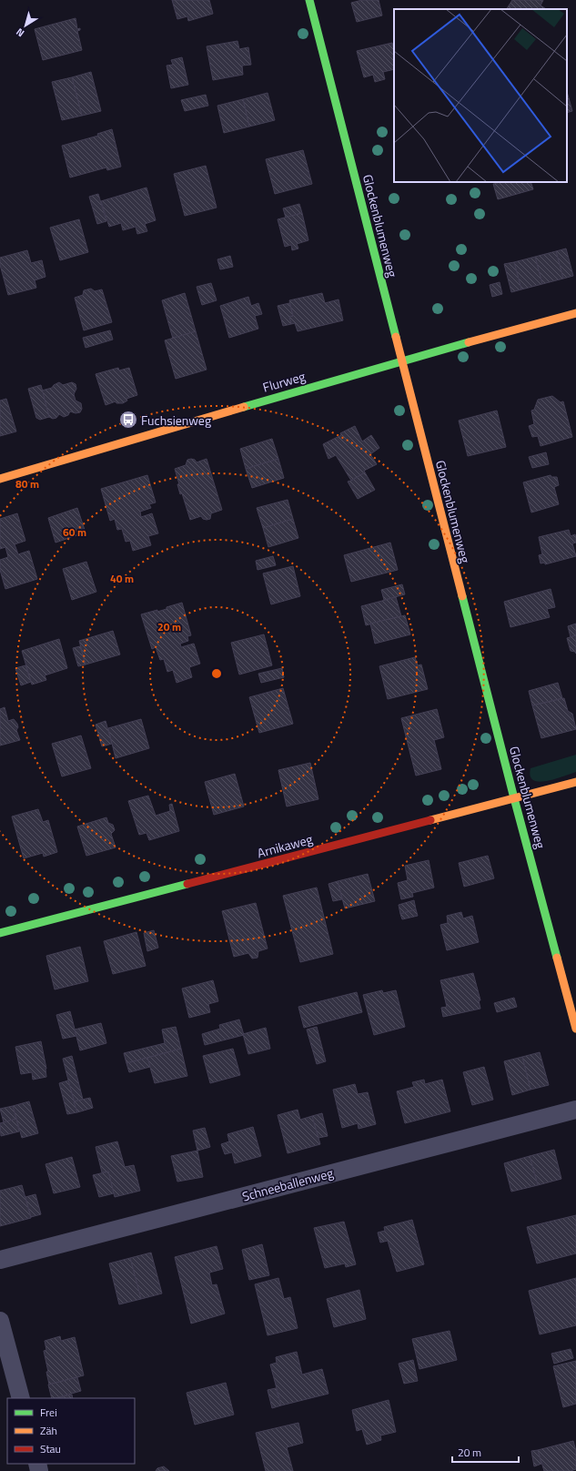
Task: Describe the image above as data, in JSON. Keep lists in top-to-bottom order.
{
  "streets": {
    "street": [
      "Glockenblumenweg",
      "Flurweg",
      "Arnikaweg",
      "Schneeballenweg"
    ]
  },
  "crossings": [
    ["Glockenblumenweg", "Flurweg"],
    ["Glockenblumenweg", "Arnikaweg"]
  ],
  "places": {
    "bus stop": ["Fuchsienweg"]
  },
  "legend": ["Frei", "Zäh", "Stau"],
  "scale_bar": "20 m",
  "north": "bottom left",
  "rings": [
    "80 m",
    "60 m",
    "40 m",
    "20 m"
  ]
}
